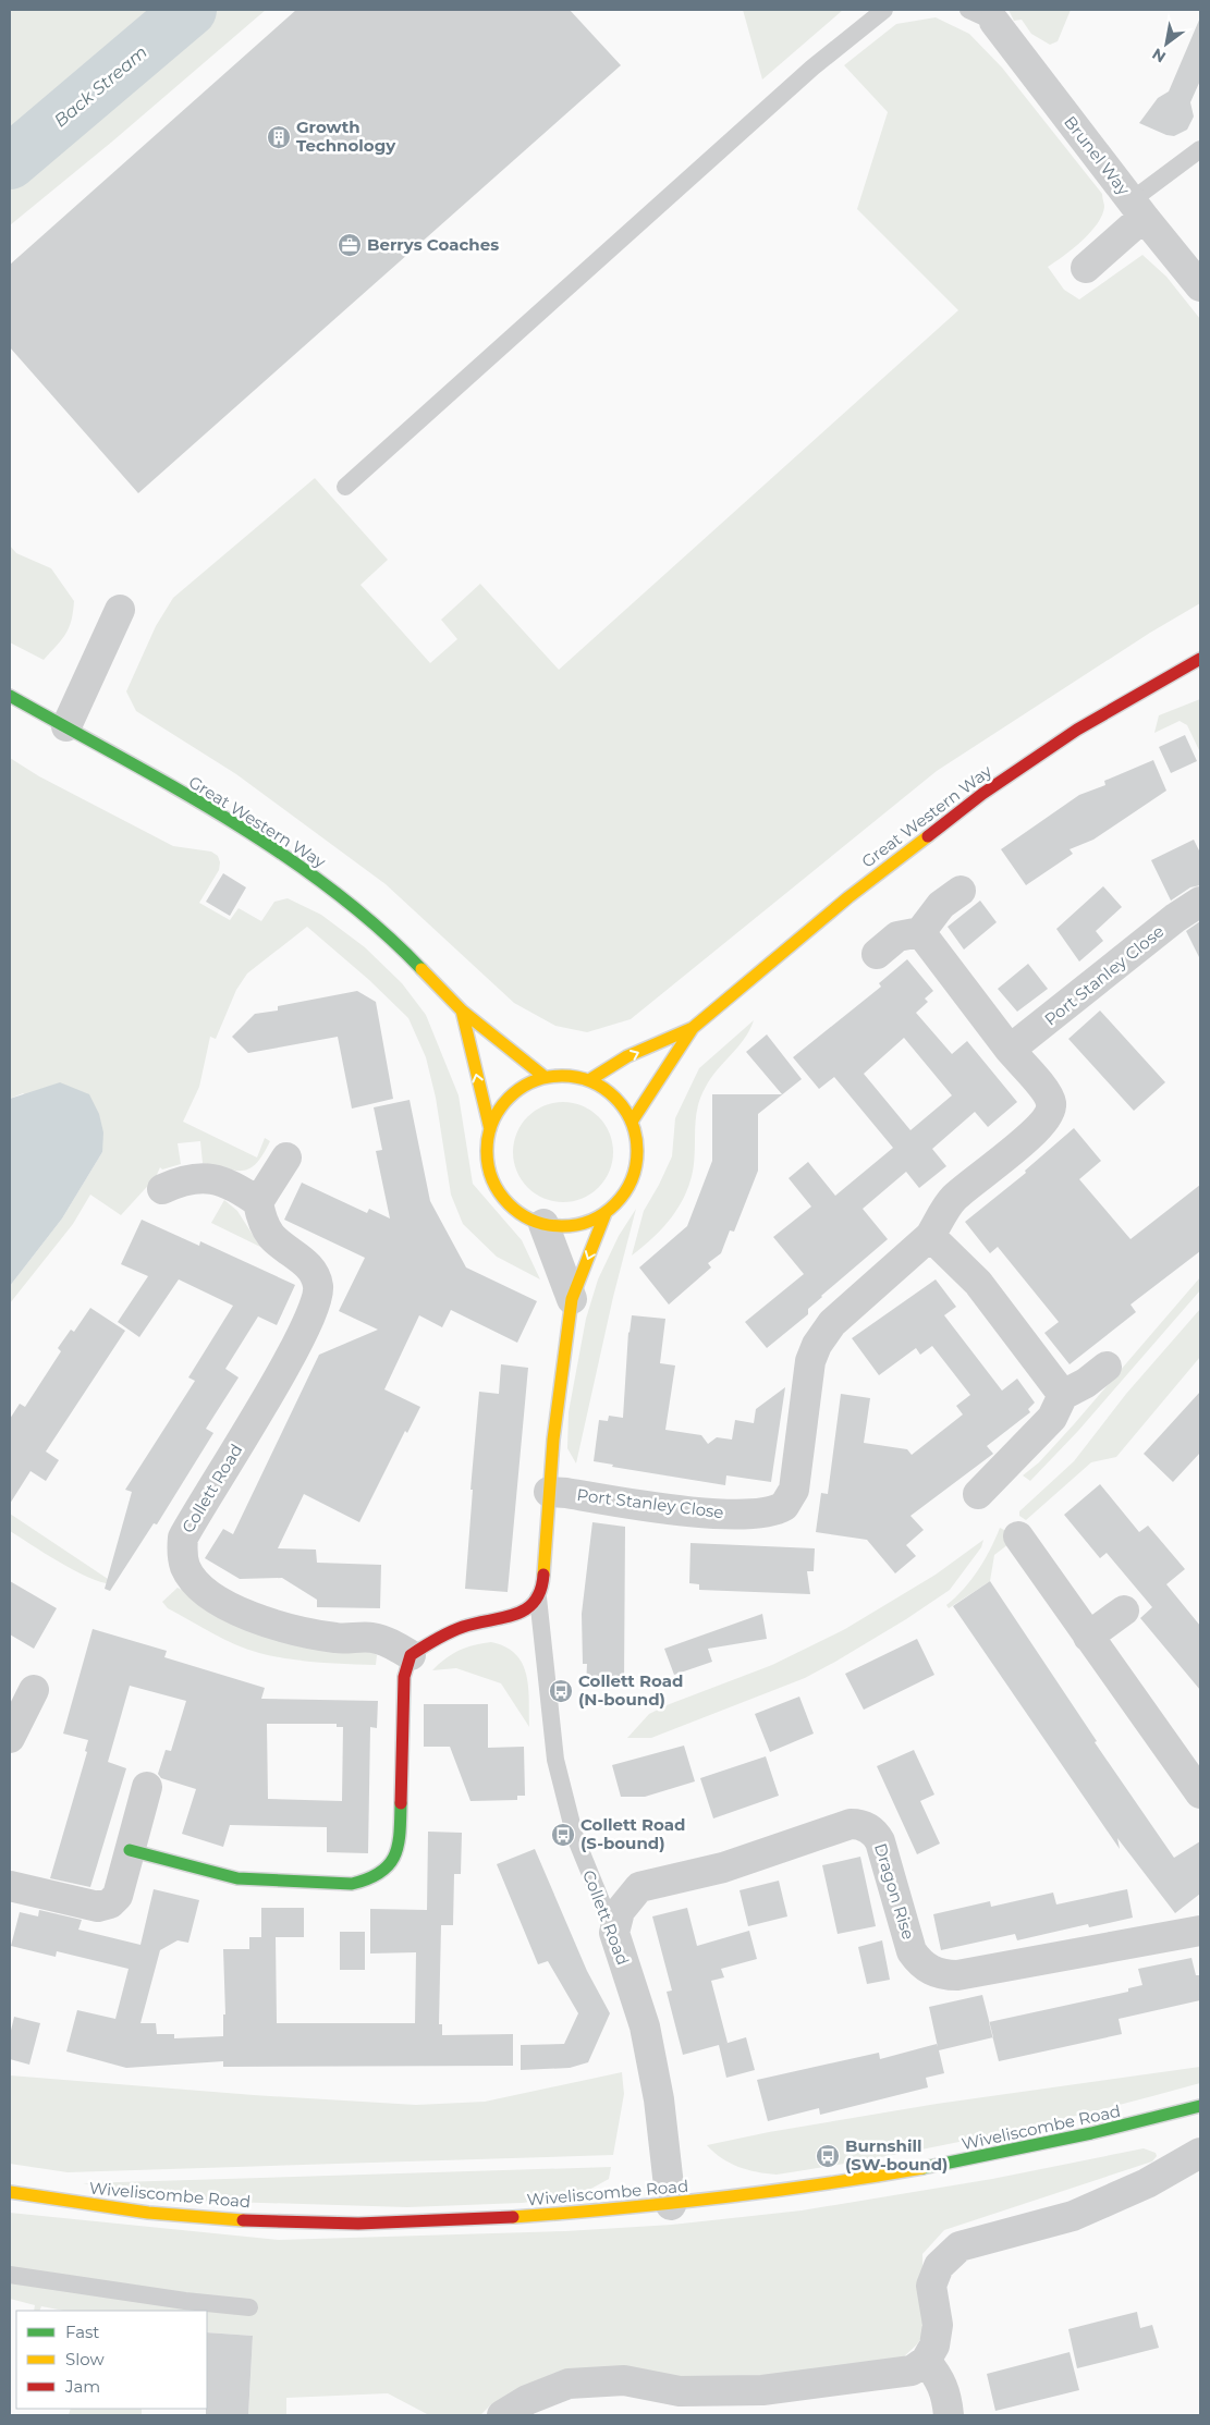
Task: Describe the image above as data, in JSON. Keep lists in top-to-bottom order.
{
  "streets": {
    "street": [
      "Brunel Way",
      "Great Western Way",
      "Port Stanley Close",
      "Collett Road",
      "Dragon Rise",
      "Wiveliscombe Road"
    ]
  },
  "crossings": [
    ["Great Western Way", "Collett Road"],
    ["Port Stanley Close", "Collett Road"],
    ["Collett Road", "Dragon Rise"],
    ["Collett Road", "Wiveliscombe Road"]
  ],
  "water": ["Back Stream"],
  "places": {
    "building": ["Growth Technology"],
    "office": ["Berrys Coaches"],
    "bus stop": ["Collett Road (N-bound)", "Collett Road (S-bound)", "Burnshill (SW-bound)"]
  },
  "legend": ["Fast", "Slow", "Jam"],
  "north": "bottom left"
}
